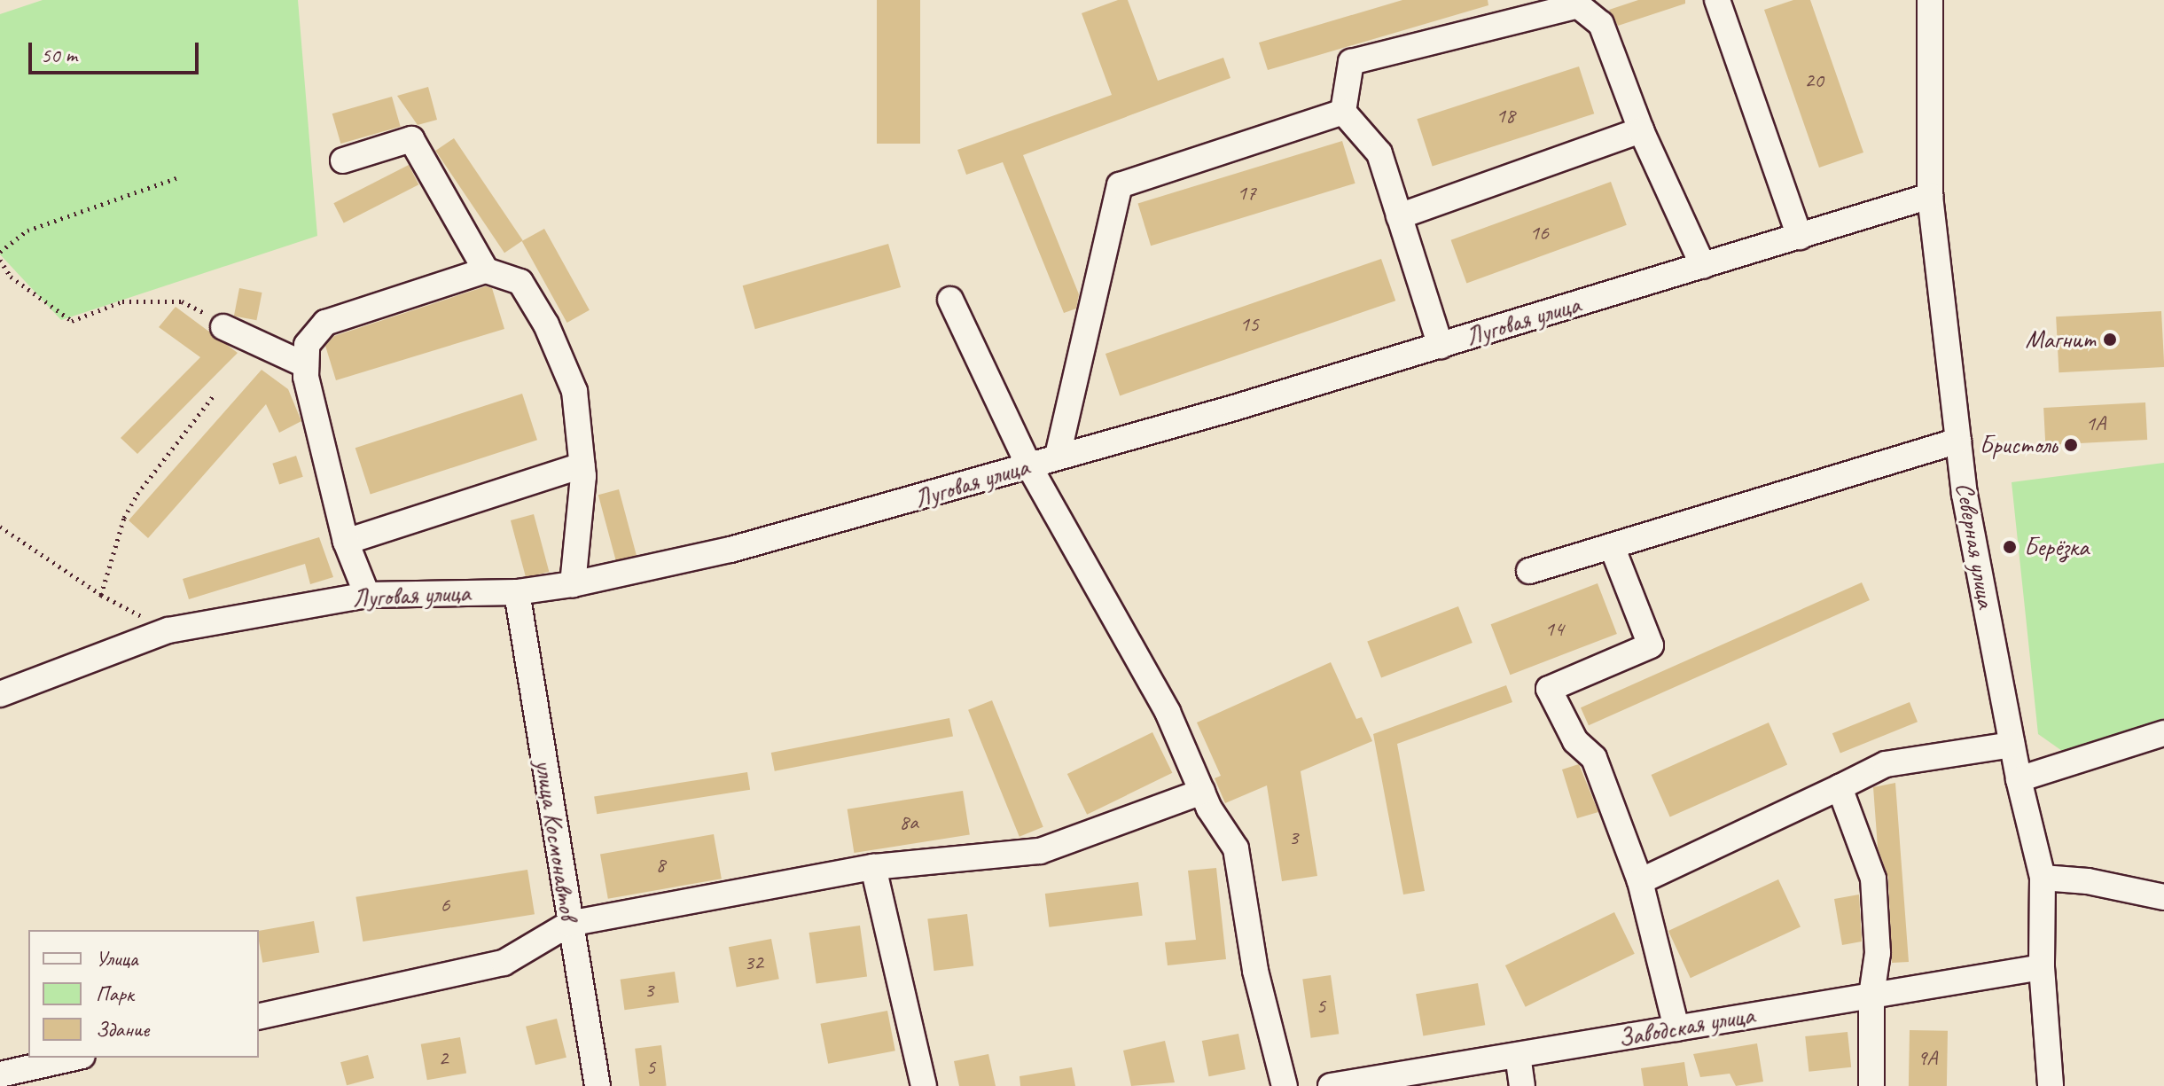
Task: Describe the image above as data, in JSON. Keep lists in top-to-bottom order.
{
  "streets": {
    "street": [
      "Луговая улица",
      "Северная улица",
      "улица Космонавтов",
      "Заводская улица"
    ]
  },
  "crossings": [
    ["Луговая улица", "Северная улица"],
    ["Луговая улица", "улица Космонавтов"],
    ["Северная улица", "Заводская улица"]
  ],
  "places": ["Магнит", "Бристоль", "Берёзка"],
  "house_numbers": [
    "20",
    "18",
    "17",
    "16",
    "15",
    "1А",
    "14",
    "8а",
    "3",
    "8",
    "6",
    "32",
    "3",
    "5",
    "2",
    "9А",
    "5"
  ],
  "legend": ["Улица", "Парк", "Здание"],
  "scale_bar": "50 m"
}
